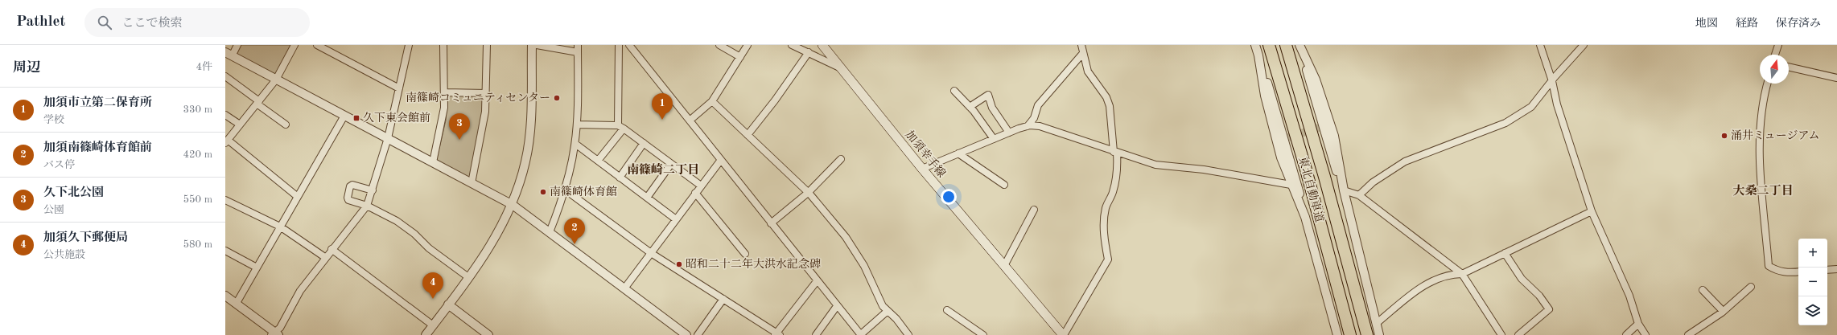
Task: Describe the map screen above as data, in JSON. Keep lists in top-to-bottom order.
{
  "streets": {
    "highway": ["東北自動車道"],
    "main road": ["加須幸手線"]
  },
  "districts": ["南篠崎二丁目", "大桑二丁目"],
  "places": {
    "other": [
      "南篠崎コミュニティセンター",
      "涌井ミュージアム",
      "南篠崎体育館",
      "昭和二十二年大洪水記念碑"
    ],
    "transit": ["久下東会館前"]
  },
  "north": "top",
  "page": {
    "header": "Pathlet",
    "search": "ここで検索",
    "nav": ["地図", "経路", "保存済み"],
    "heading": ["周辺", "4件"],
    "list": [
      {
        "mark": "1",
        "name": "加須市立第二保育所",
        "note": "学校",
        "value": "330 m"
      },
      {
        "mark": "2",
        "name": "加須南篠崎体育館前",
        "note": "バス停",
        "value": "420 m"
      },
      {
        "mark": "3",
        "name": "久下北公園",
        "note": "公園",
        "value": "550 m"
      },
      {
        "mark": "4",
        "name": "加須久下郵便局",
        "note": "公共施設",
        "value": "580 m"
      }
    ],
    "pins": [
      "1",
      "3",
      "2",
      "4"
    ],
    "map_buttons": ["+", "−"]
  }
}
